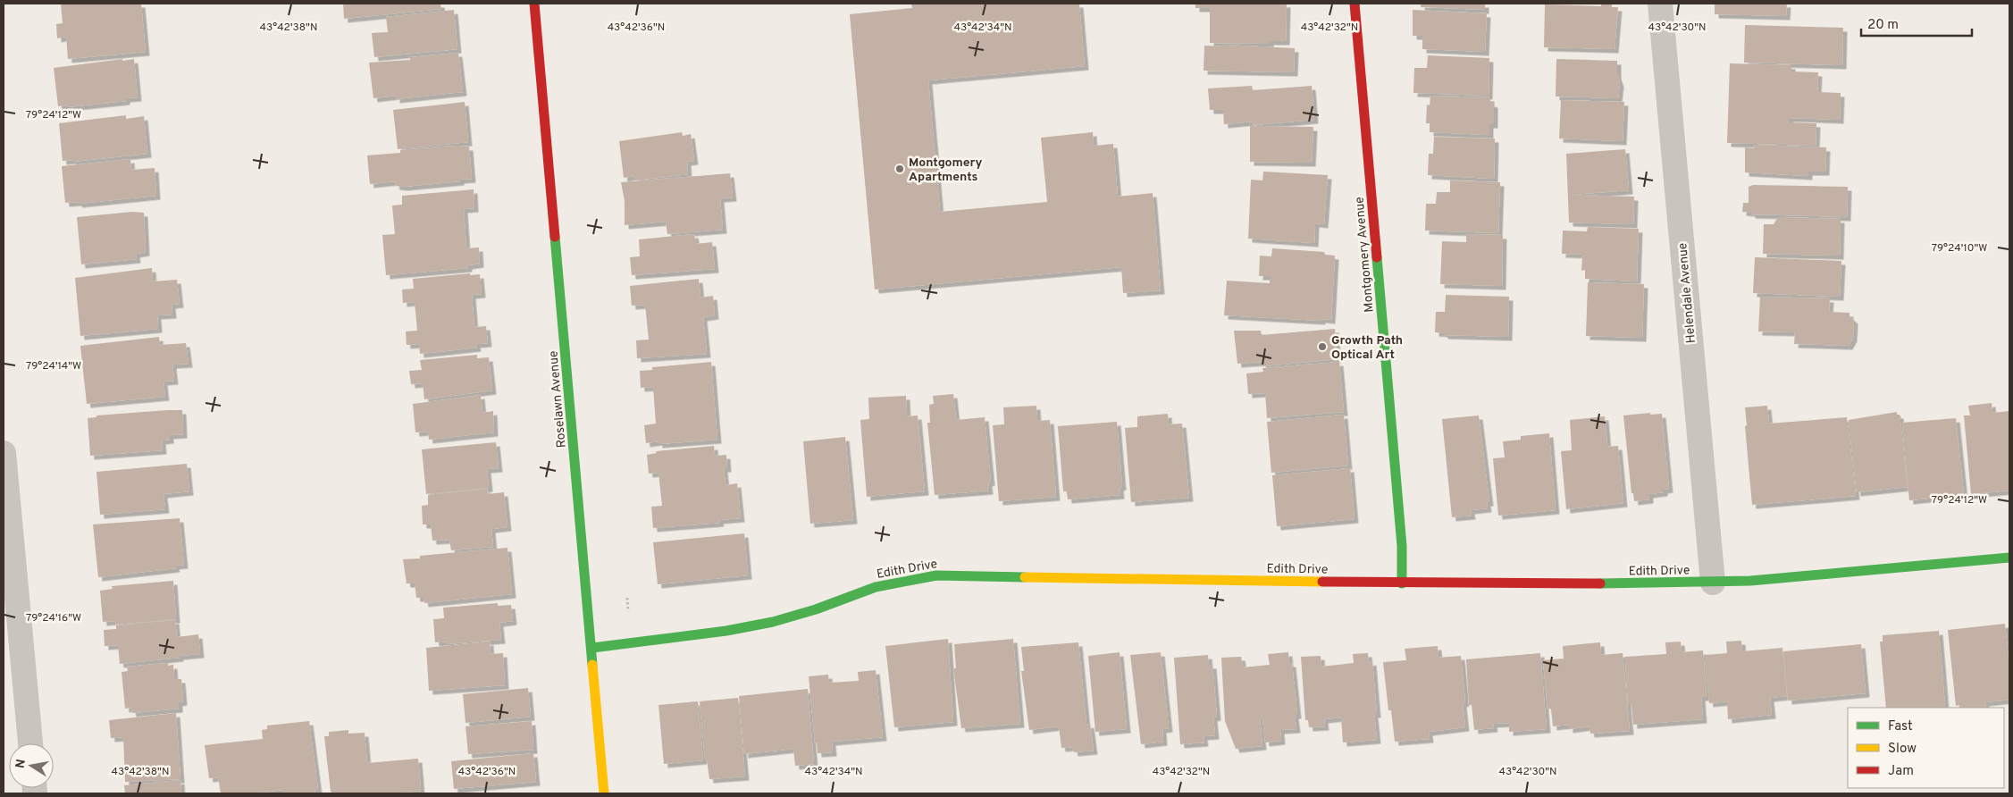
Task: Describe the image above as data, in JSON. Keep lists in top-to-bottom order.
{
  "streets": {
    "street": [
      "Montgomery Avenue",
      "Helendale Avenue",
      "Roselawn Avenue",
      "Edith Drive"
    ]
  },
  "crossings": [
    ["Montgomery Avenue", "Edith Drive"],
    ["Helendale Avenue", "Edith Drive"],
    ["Roselawn Avenue", "Edith Drive"]
  ],
  "places": ["Montgomery Apartments", "Growth Path Optical Art"],
  "legend": ["Fast", "Slow", "Jam"],
  "scale_bar": "20 m",
  "north": "left",
  "coordinates": [
    "43°42'38\"N",
    "43°42'36\"N",
    "43°42'34\"N",
    "43°42'32\"N",
    "43°42'30\"N",
    "79°24'12\"W",
    "79°24'10\"W",
    "79°24'14\"W",
    "79°24'16\"W"
  ]
}
